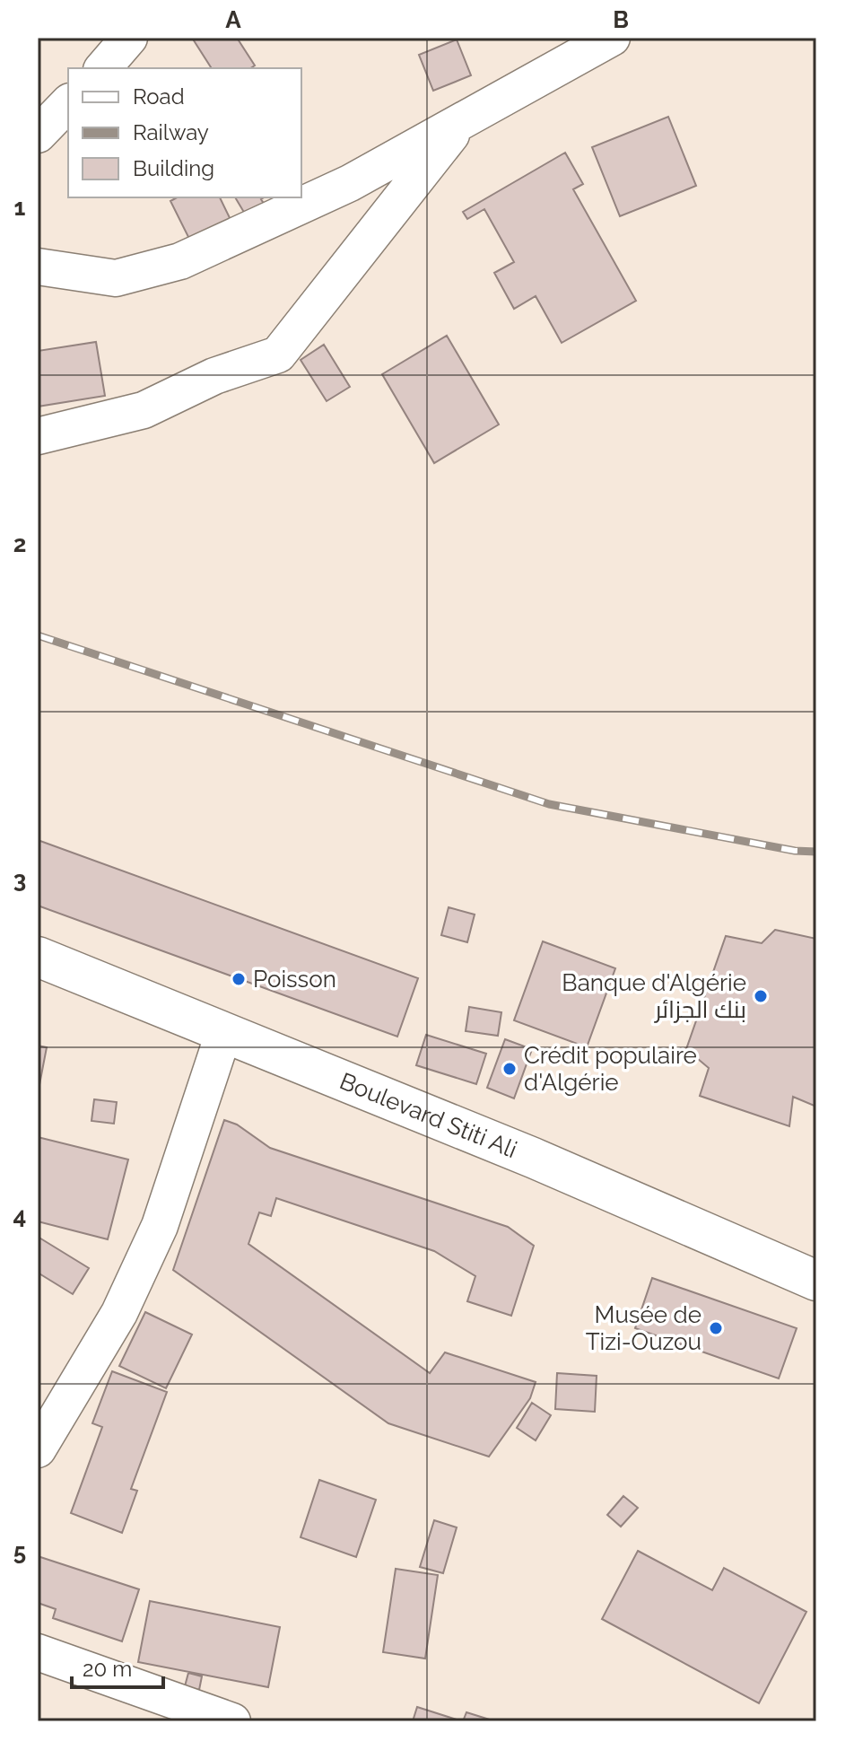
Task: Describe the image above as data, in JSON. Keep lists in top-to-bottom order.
{
  "streets": {
    "main road": ["Boulevard Stiti Ali"]
  },
  "places": [
    "Poisson",
    "Banque d'Algérie بنك الجزائر",
    "Crédit populaire d'Algérie",
    "Musée de Tizi-Ouzou"
  ],
  "legend": ["Road", "Railway", "Building"],
  "scale_bar": "20 m",
  "grid": {
    "columns": ["A", "B"],
    "rows": [
      "1",
      "2",
      "3",
      "4",
      "5"
    ]
  }
}
